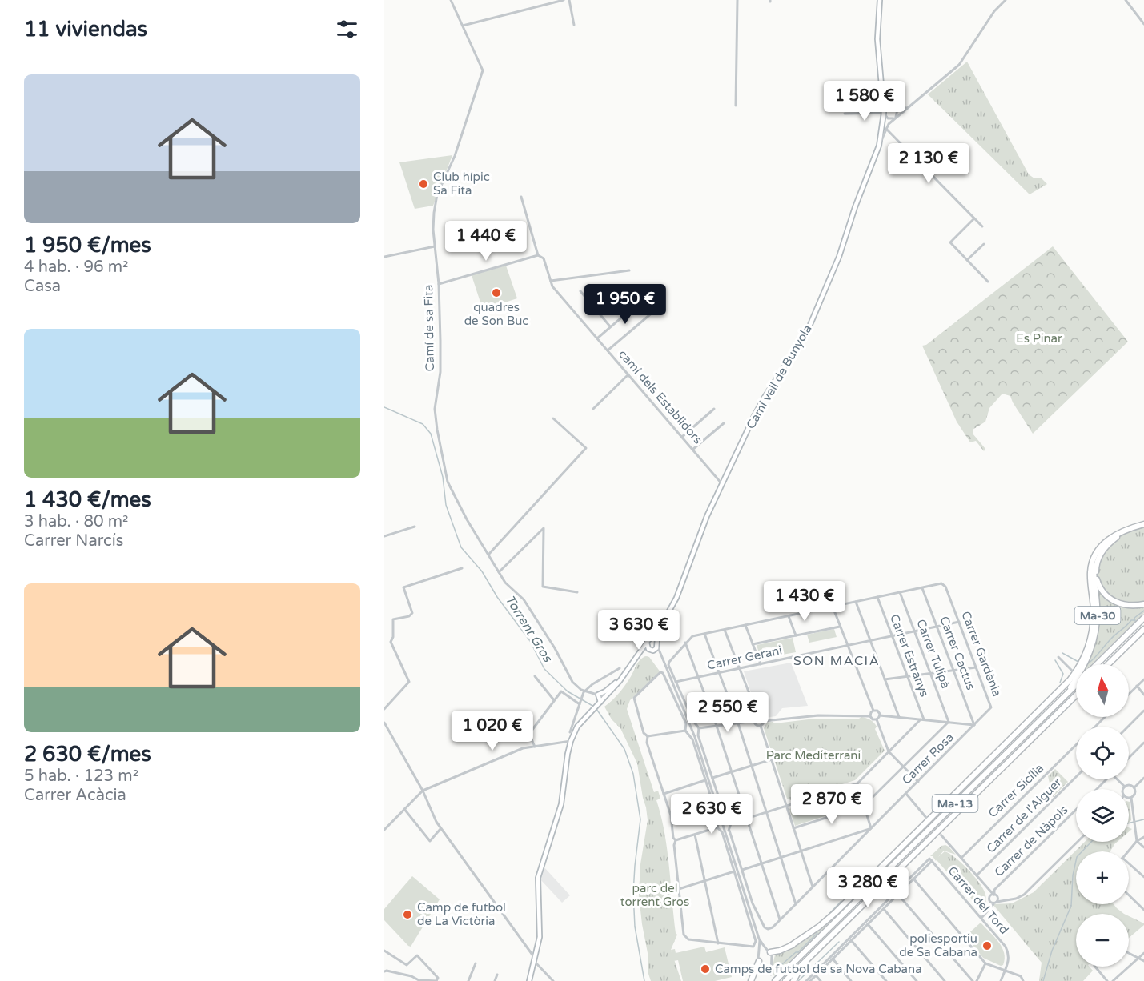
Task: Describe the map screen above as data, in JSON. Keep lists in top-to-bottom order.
{
  "streets": {
    "highway": ["Ma-30", "Ma-13"],
    "street": [
      "Camí de sa Fita",
      "Camí vell de Bunyola",
      "camí dels Establidors",
      "Carrer Cactus",
      "Carrer Tulipà",
      "Carrer Gardènia",
      "Carrer Estranys",
      "Carrer Gerani",
      "Carrer Rosa",
      "Carrer Sicília",
      "Carrer de l'Alguer",
      "Carrer de Nàpols",
      "Carrer del Tord"
    ]
  },
  "crossings": [
    ["Camí de sa Fita", "Camí vell de Bunyola"],
    ["Camí vell de Bunyola", "camí dels Establidors"],
    ["Ma-30", "Ma-13"],
    ["Carrer Cactus", "Carrer Gardènia"],
    ["Carrer Cactus", "Carrer Gerani"],
    ["Carrer Cactus", "Carrer Rosa"],
    ["Carrer Tulipà", "Carrer Gerani"],
    ["Carrer Gardènia", "Carrer Gerani"],
    ["Carrer Gardènia", "Carrer Rosa"],
    ["Carrer Estranys", "Carrer Gerani"]
  ],
  "districts": ["SON MACIÀ"],
  "water": ["Torrent Gros"],
  "parks": ["Es Pinar", "Parc Mediterrani", "parc del torrent Gros"],
  "places": [
    "Club hípic Sa Fita",
    "quadres de Son Buc",
    "Camp de futbol de La Victòria",
    "poliesportiu de Sa Cabana",
    "Camps de futbol de sa Nova Cabana"
  ],
  "north": "top",
  "page": {
    "heading": "11 viviendas",
    "list": [
      {
        "name": "1 950 €/mes",
        "note": "4 hab. · 96 m² · Casa"
      },
      {
        "name": "1 430 €/mes",
        "note": "3 hab. · 80 m² · Carrer Narcís"
      },
      {
        "name": "2 630 €/mes",
        "note": "5 hab. · 123 m² · Carrer Acàcia"
      }
    ],
    "price": [
      "1 580 €",
      "2 130 €",
      "1 440 €",
      "1 950 €",
      "1 430 €",
      "3 630 €",
      "2 550 €",
      "1 020 €",
      "2 870 €",
      "2 630 €",
      "3 280 €"
    ],
    "map_buttons": ["+", "−"]
  }
}
